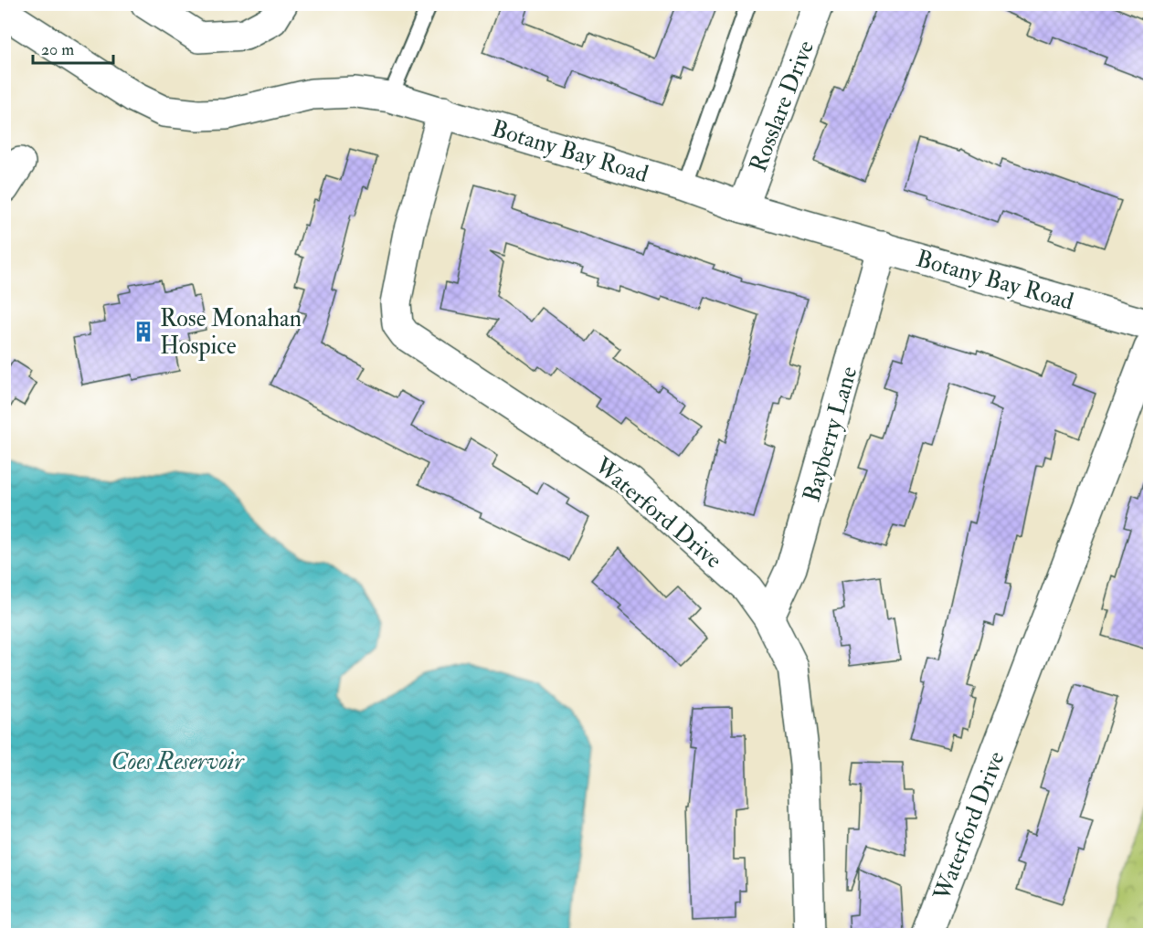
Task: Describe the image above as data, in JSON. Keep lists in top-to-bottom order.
{
  "streets": {
    "street": [
      "Rosslare Drive",
      "Botany Bay Road",
      "Bayberry Lane",
      "Waterford Drive"
    ]
  },
  "crossings": [
    ["Rosslare Drive", "Botany Bay Road"],
    ["Botany Bay Road", "Bayberry Lane"],
    ["Botany Bay Road", "Waterford Drive"],
    ["Bayberry Lane", "Waterford Drive"]
  ],
  "water": ["Coes Reservoir"],
  "places": {
    "building": ["Rose Monahan Hospice"]
  },
  "scale_bar": "20 m"
}
